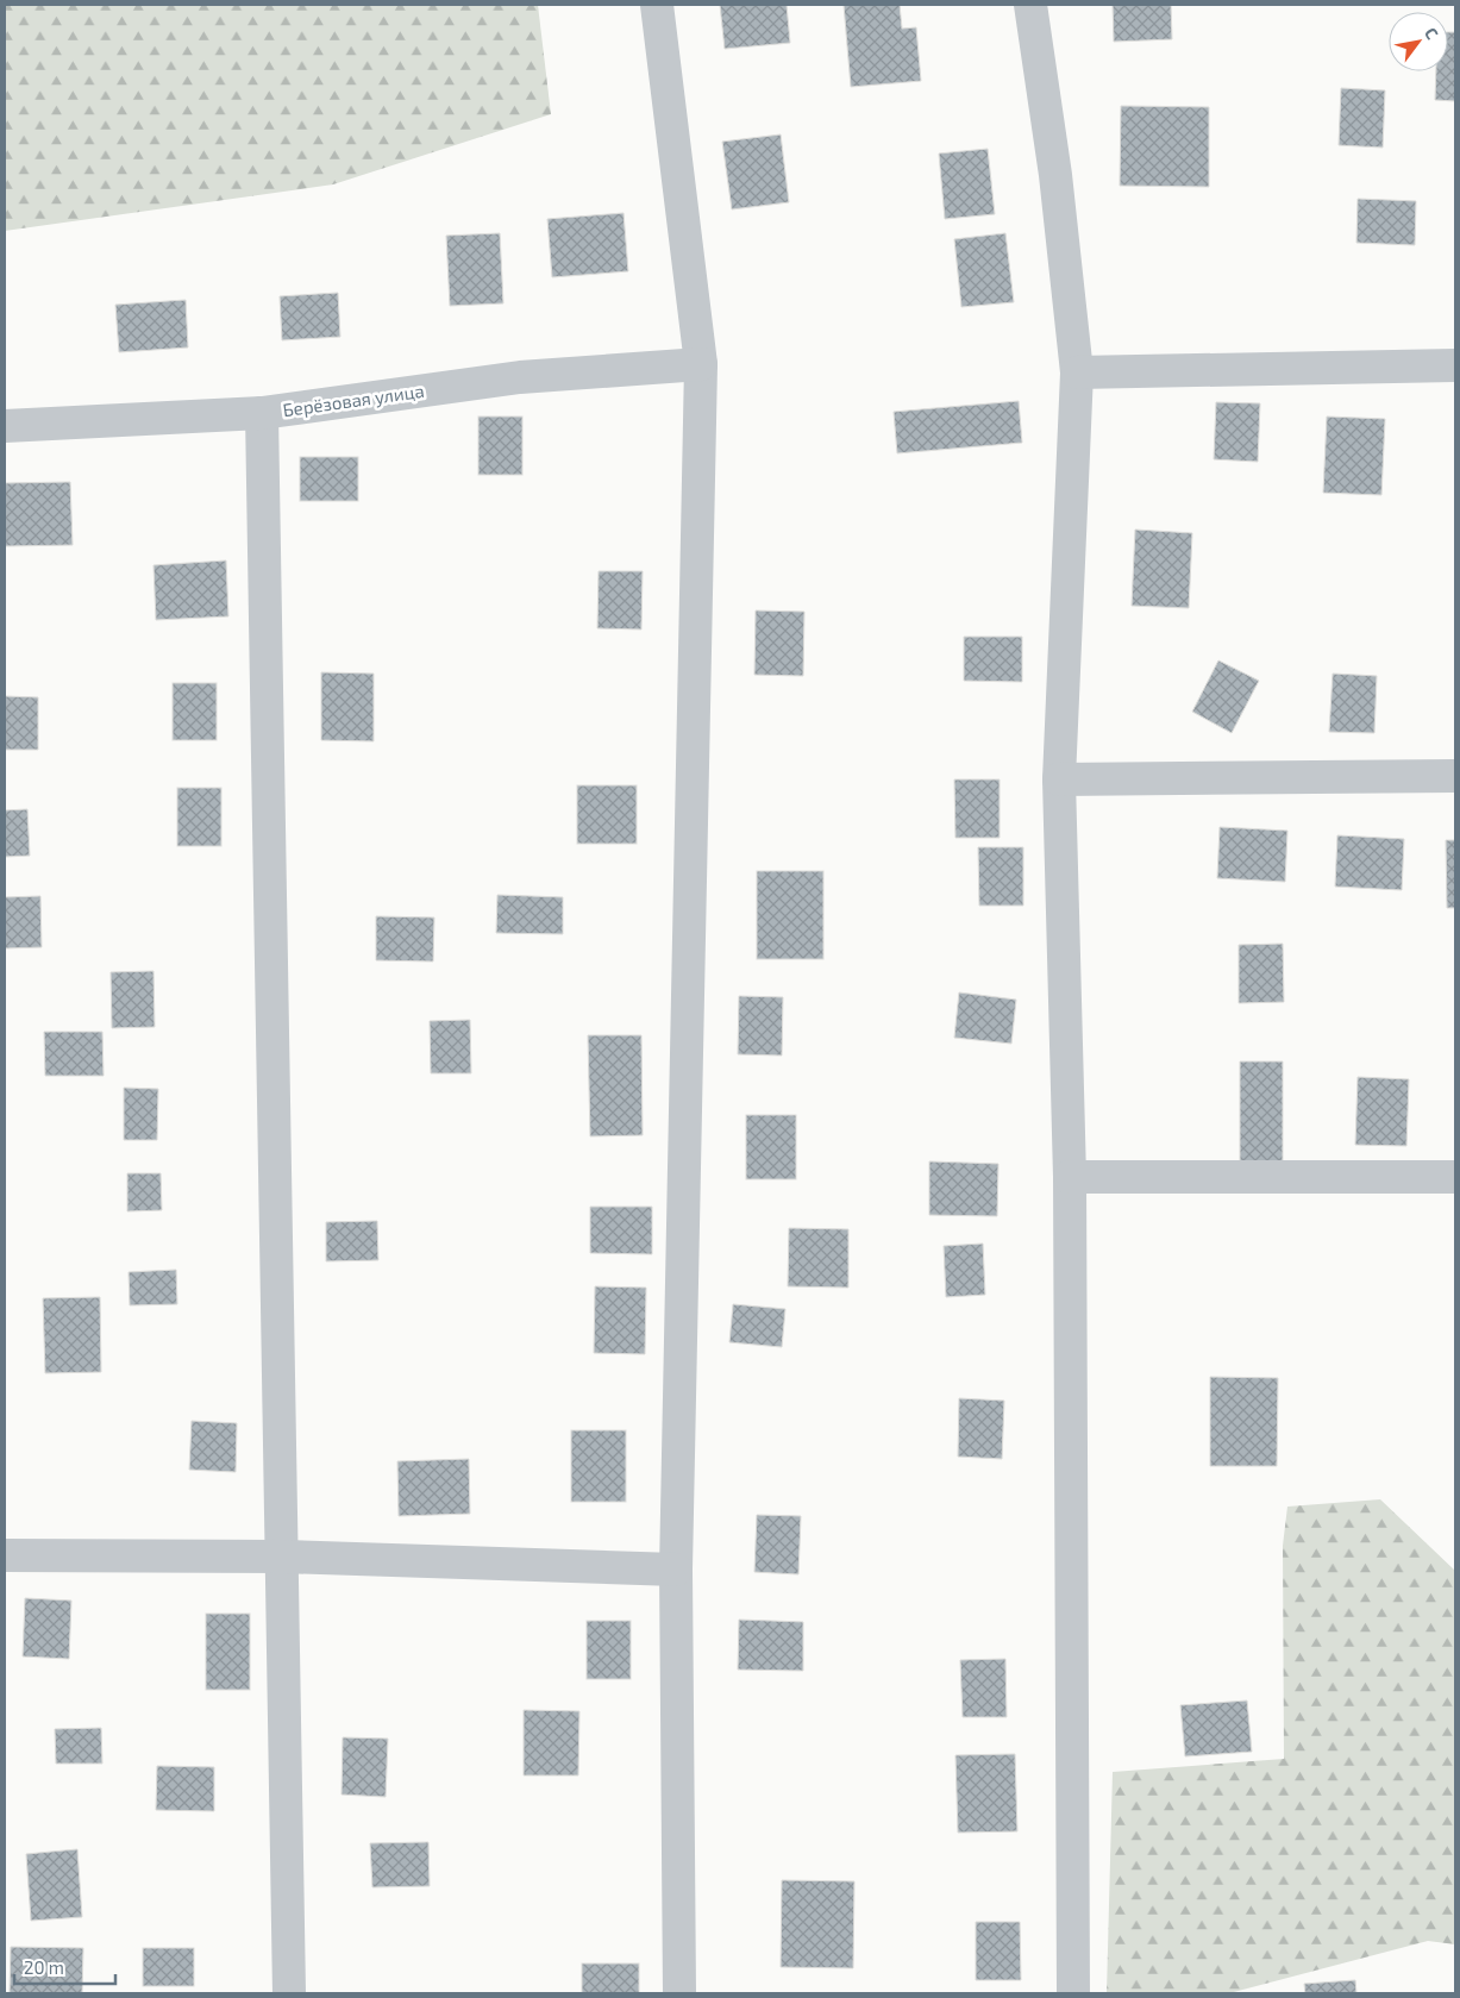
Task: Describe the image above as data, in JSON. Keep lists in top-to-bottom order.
{
  "streets": {
    "street": ["Берёзовая улица"]
  },
  "scale_bar": "20 m",
  "north": "top right"
}
